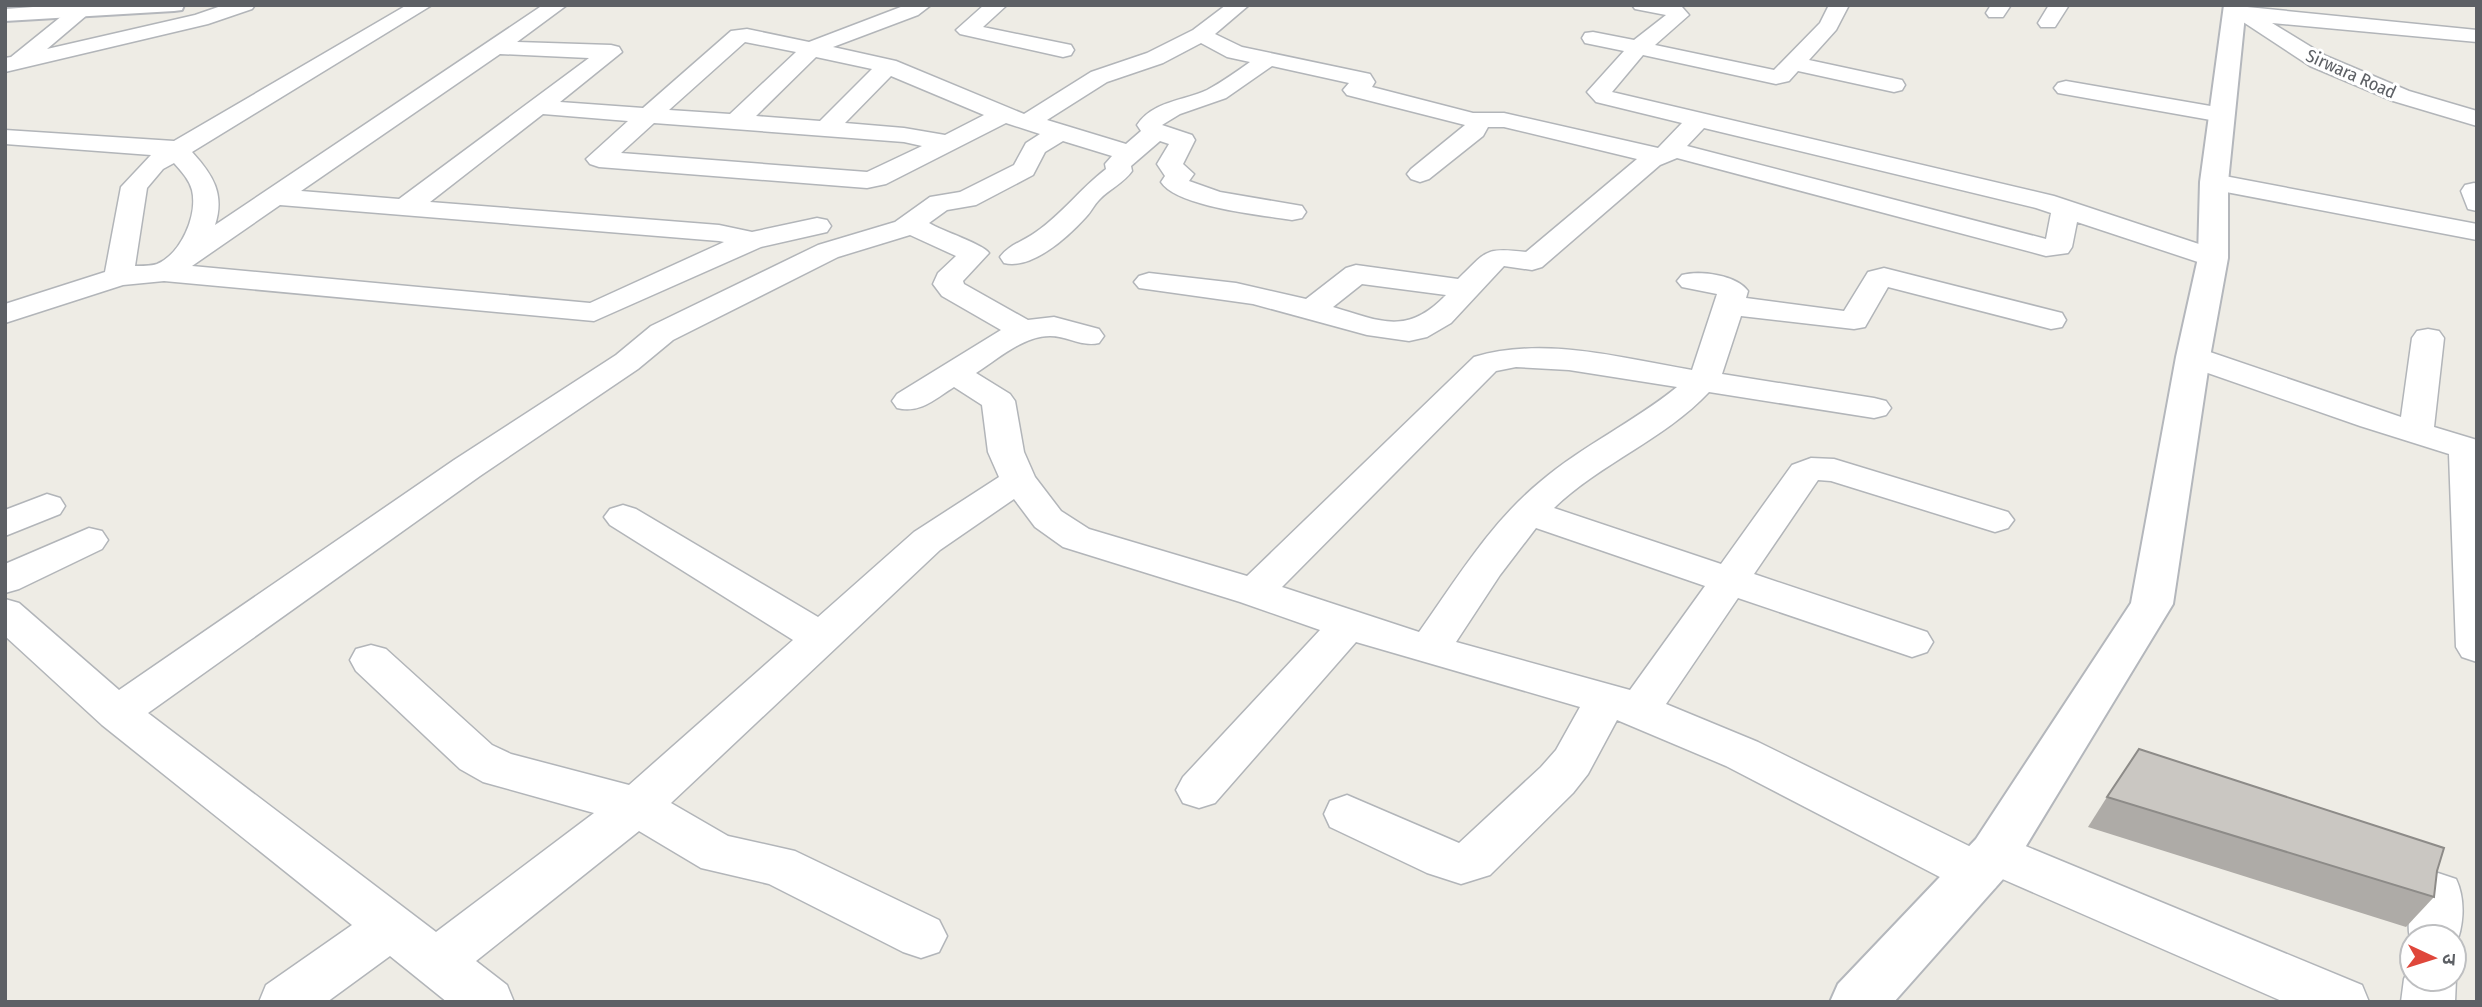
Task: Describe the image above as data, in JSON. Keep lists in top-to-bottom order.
{
  "streets": {
    "street": ["Sirwara Road"]
  },
  "north": "right"
}
